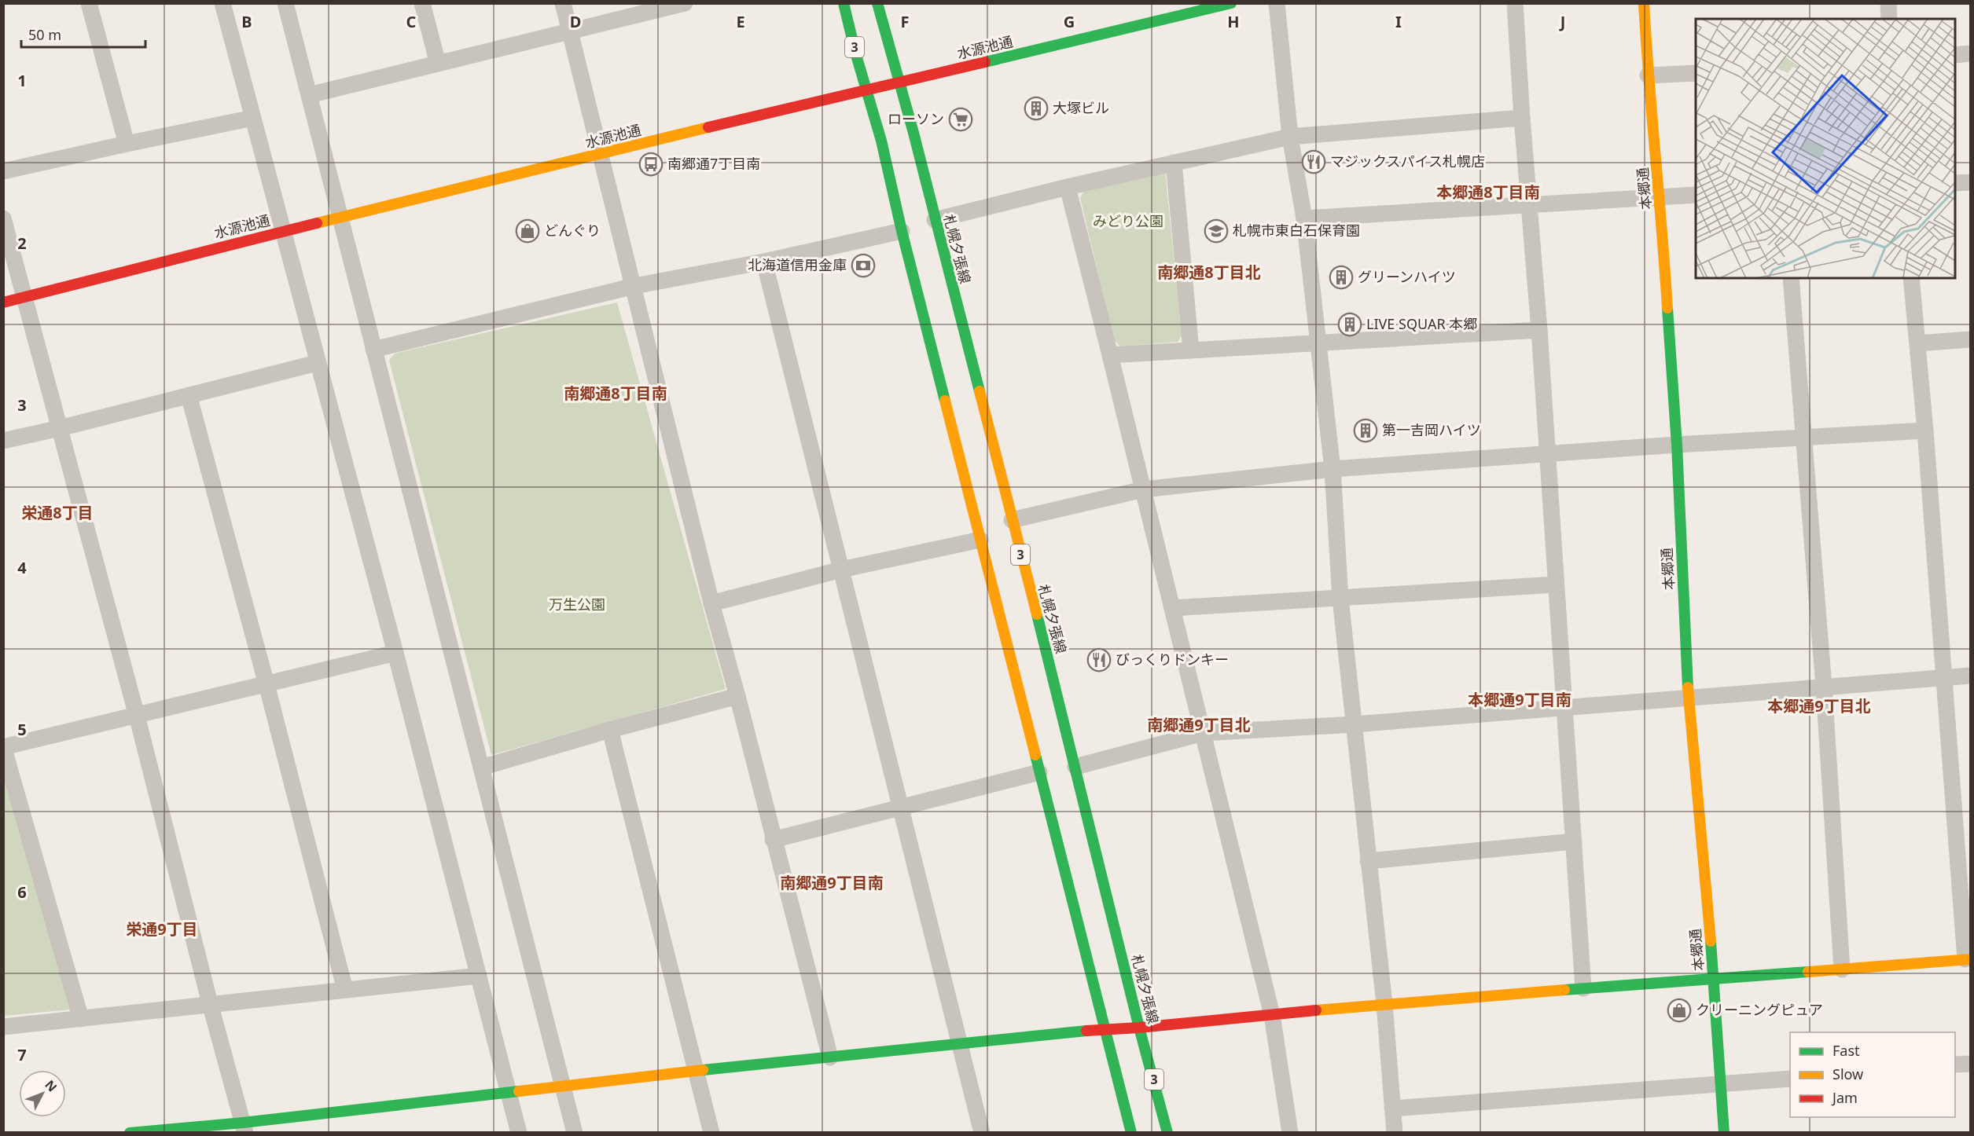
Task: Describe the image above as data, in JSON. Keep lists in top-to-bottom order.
{
  "streets": {
    "street": [
      "3",
      "水源池通",
      "本郷通",
      "札幌夕張線"
    ]
  },
  "crossings": [
    ["3", "水源池通"],
    ["水源池通", "札幌夕張線"]
  ],
  "districts": [
    "本郷通8丁目南",
    "南郷通8丁目北",
    "南郷通8丁目南",
    "栄通8丁目",
    "本郷通9丁目南",
    "本郷通9丁目北",
    "南郷通9丁目北",
    "南郷通9丁目南",
    "栄通9丁目"
  ],
  "parks": ["みどり公園", "万生公園"],
  "places": {
    "building": [
      "大塚ビル",
      "グリーンハイツ",
      "LIVE SQUAR 本郷",
      "第一吉岡ハイツ"
    ],
    "supermarket": ["ローソン"],
    "restaurant": ["マジックスパイス札幌店", "びっくりドンキー"],
    "bus stop": ["南郷通7丁目南"],
    "shop": ["どんぐり", "クリーニングピュア"],
    "school or university": ["札幌市東白石保育園"],
    "bank": ["北海道信用金庫"]
  },
  "legend": ["Fast", "Slow", "Jam"],
  "scale_bar": "50 m",
  "north": "top right",
  "grid": {
    "columns": [
      "B",
      "C",
      "D",
      "E",
      "F",
      "G",
      "H",
      "I",
      "J"
    ],
    "rows": [
      "1",
      "2",
      "3",
      "4",
      "5",
      "6",
      "7"
    ]
  }
}
